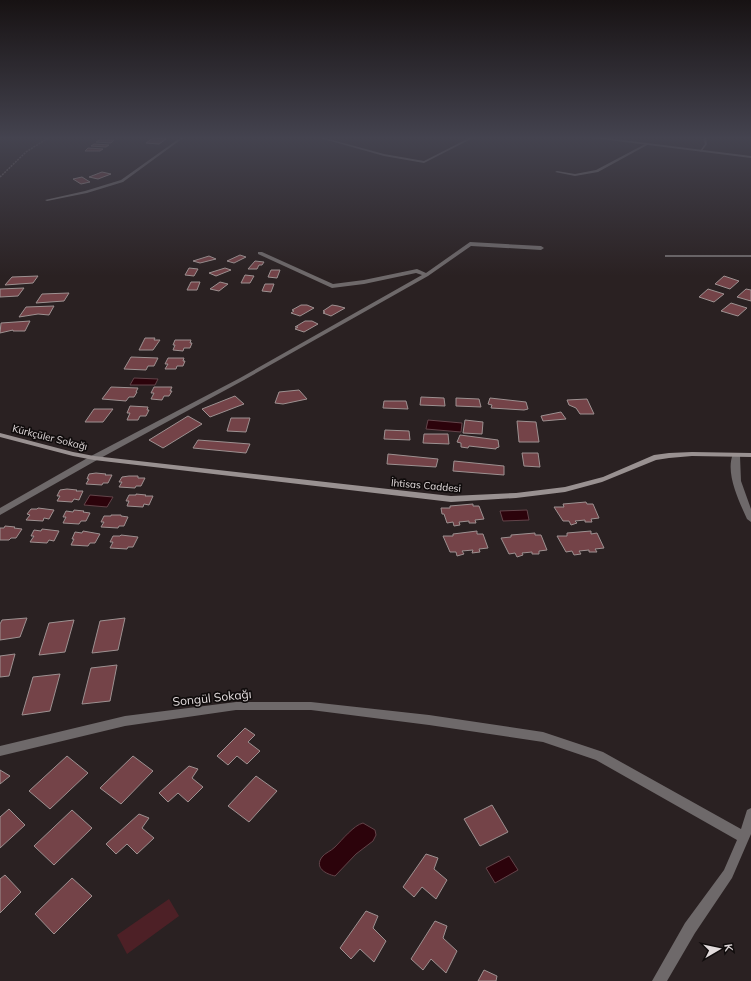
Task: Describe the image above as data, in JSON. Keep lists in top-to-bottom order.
{
  "streets": {
    "street": ["Kürkçüler Sokağı", "İhtisas Caddesi", "Songül Sokağı"]
  },
  "crossings": [
    ["Kürkçüler Sokağı", "İhtisas Caddesi"]
  ],
  "north": "right"
}
